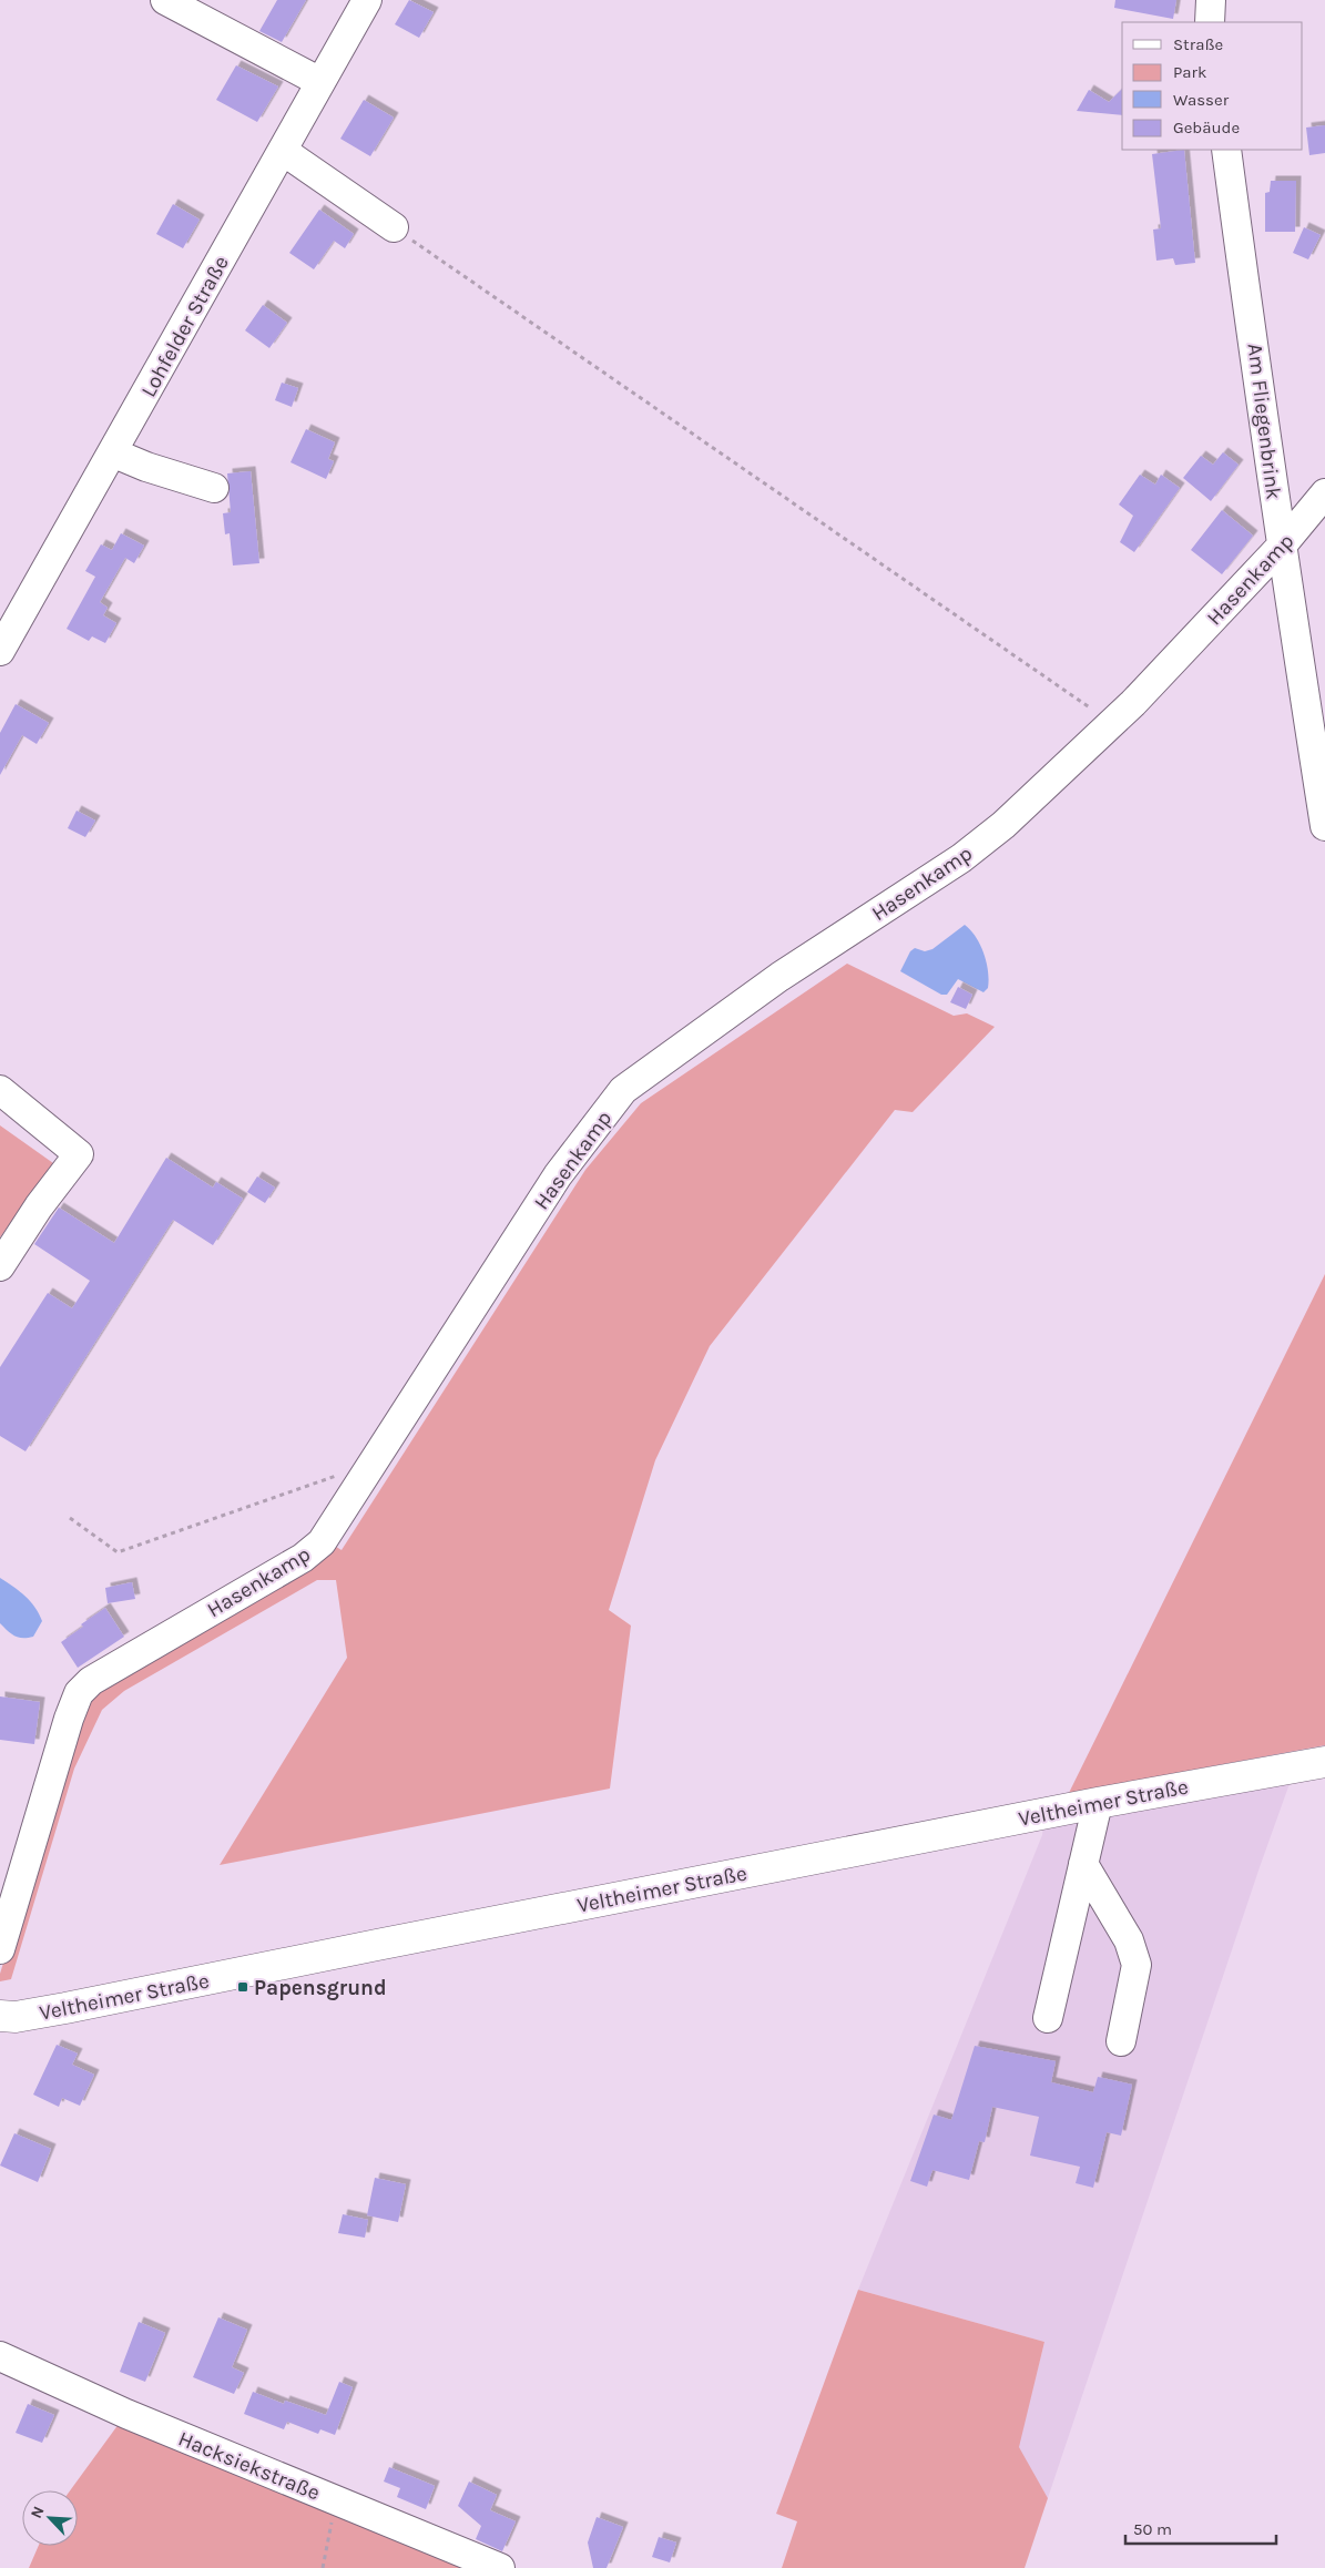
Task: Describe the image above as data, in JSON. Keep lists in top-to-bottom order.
{
  "streets": {
    "main road": ["Veltheimer Straße"],
    "street": [
      "Lohfelder Straße",
      "Am Fliegenbrink",
      "Hasenkamp",
      "Hacksiekstraße"
    ]
  },
  "crossings": [
    ["Am Fliegenbrink", "Hasenkamp"]
  ],
  "places": {
    "transit": ["Papensgrund"]
  },
  "legend": [
    "Straße",
    "Park",
    "Wasser",
    "Gebäude"
  ],
  "scale_bar": "50 m",
  "north": "top left"
}
